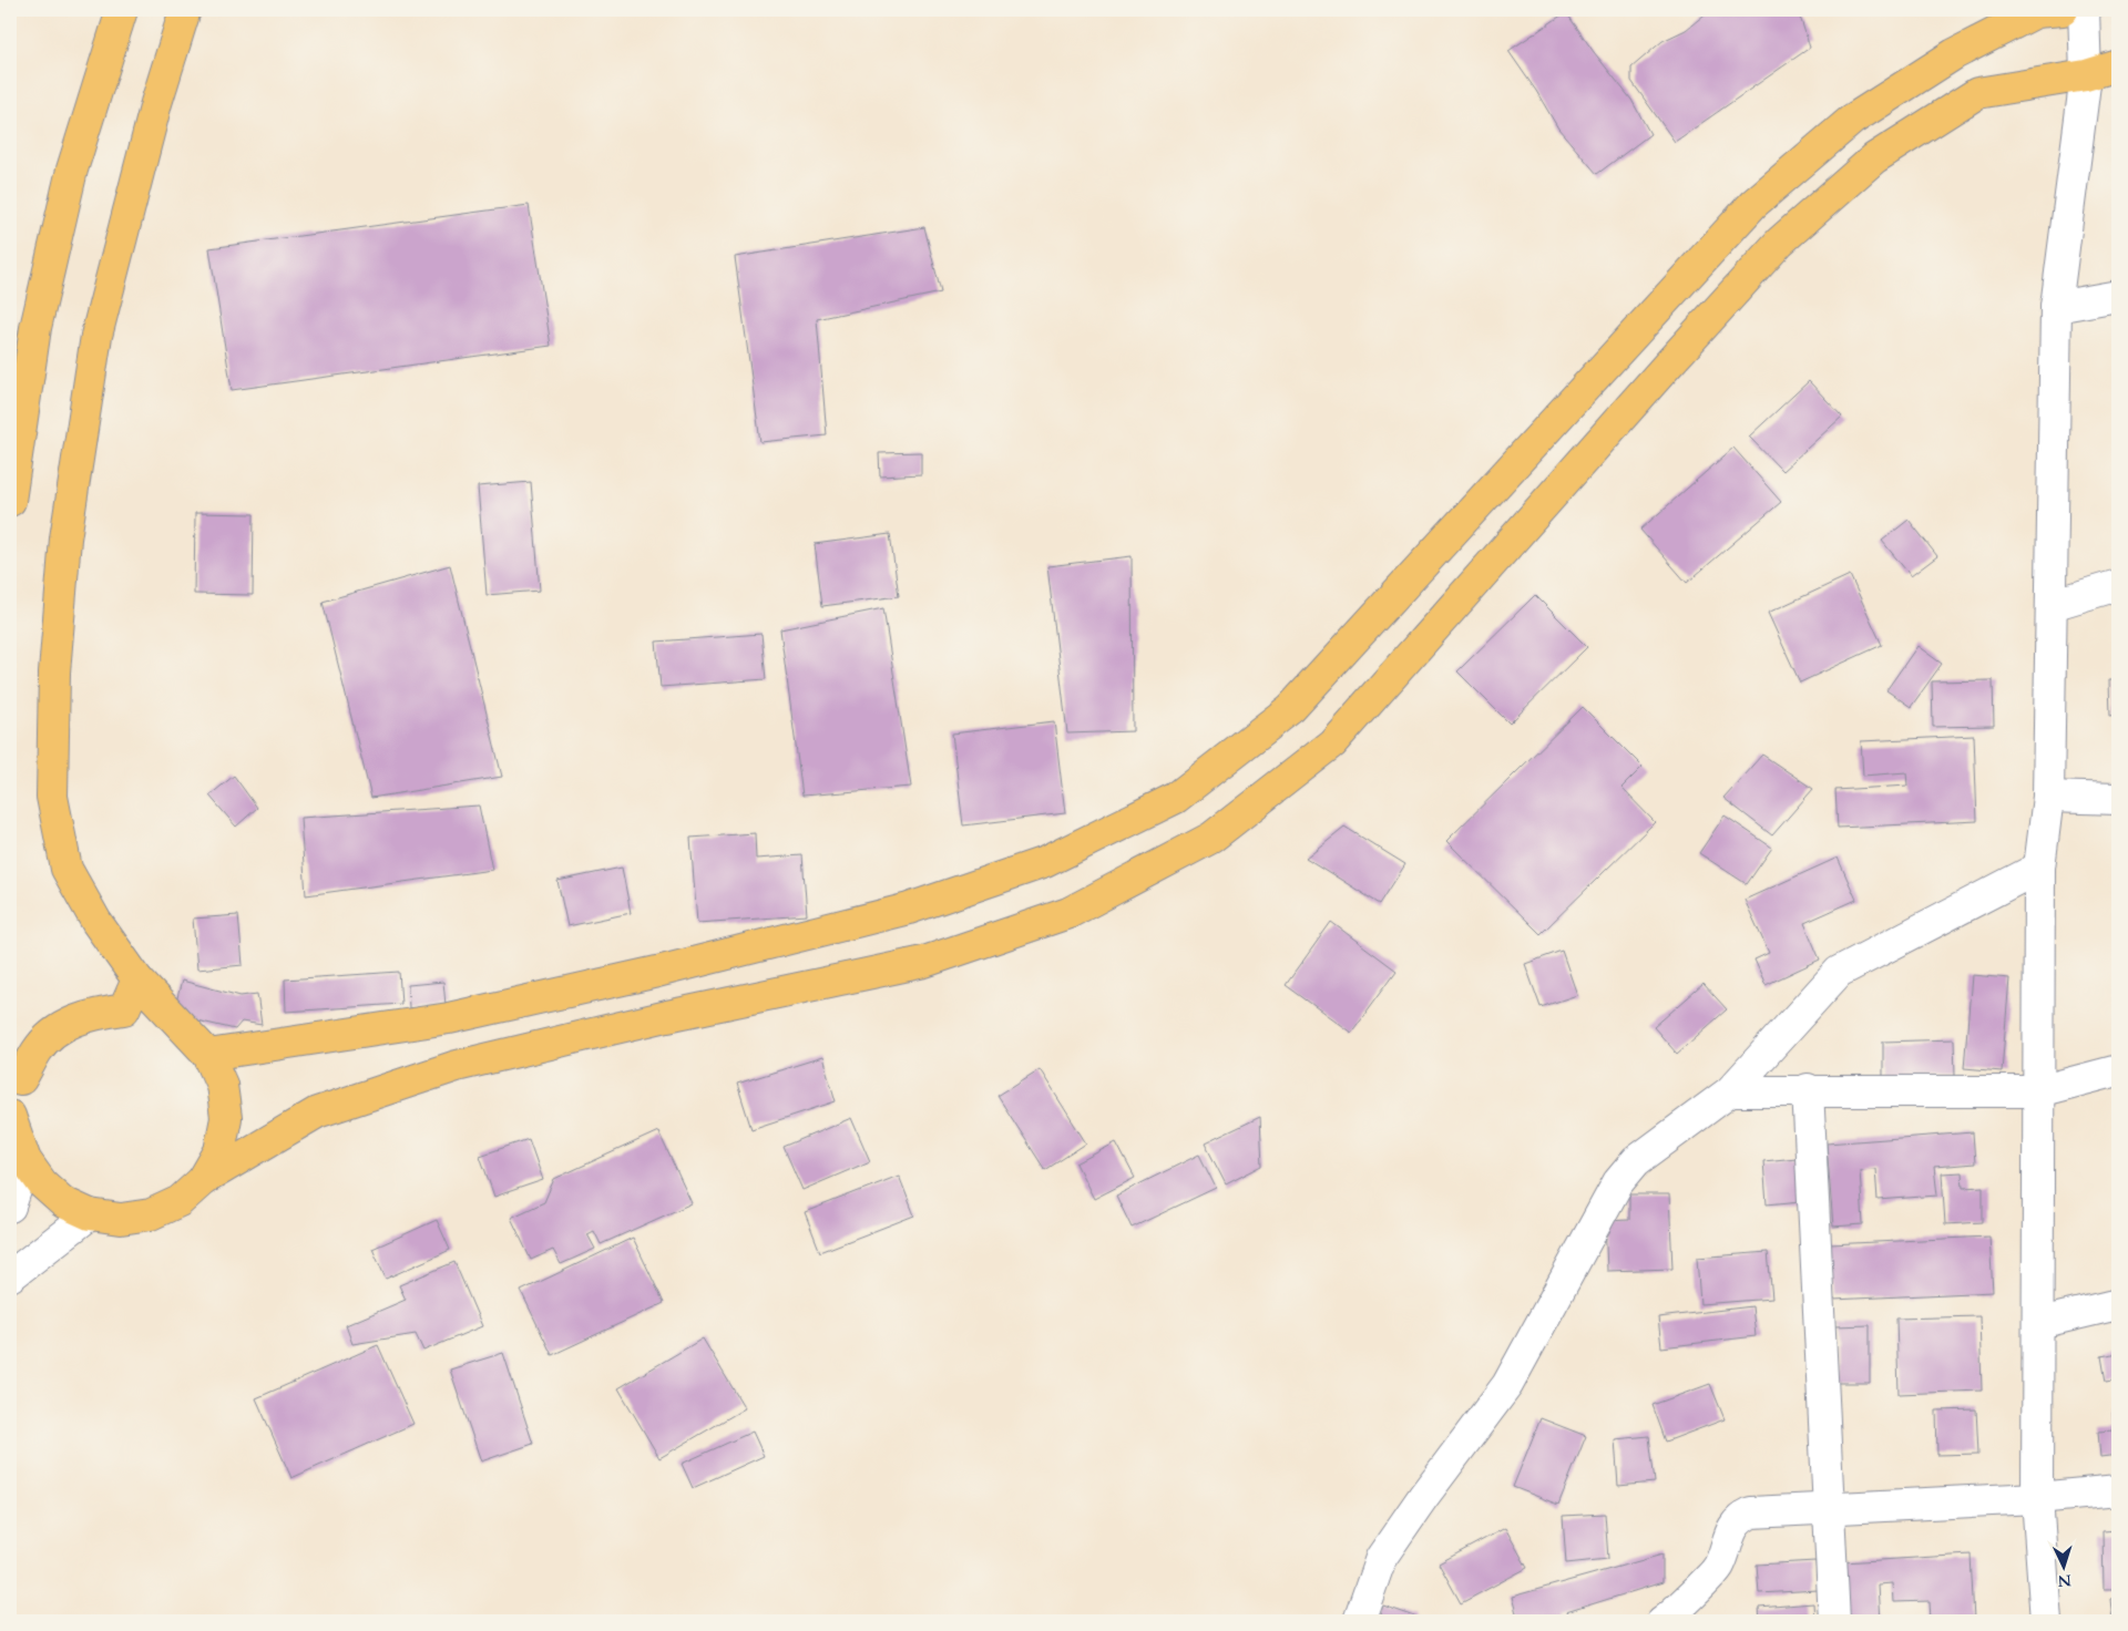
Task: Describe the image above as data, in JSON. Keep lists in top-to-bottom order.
{
  "north": "bottom"
}
